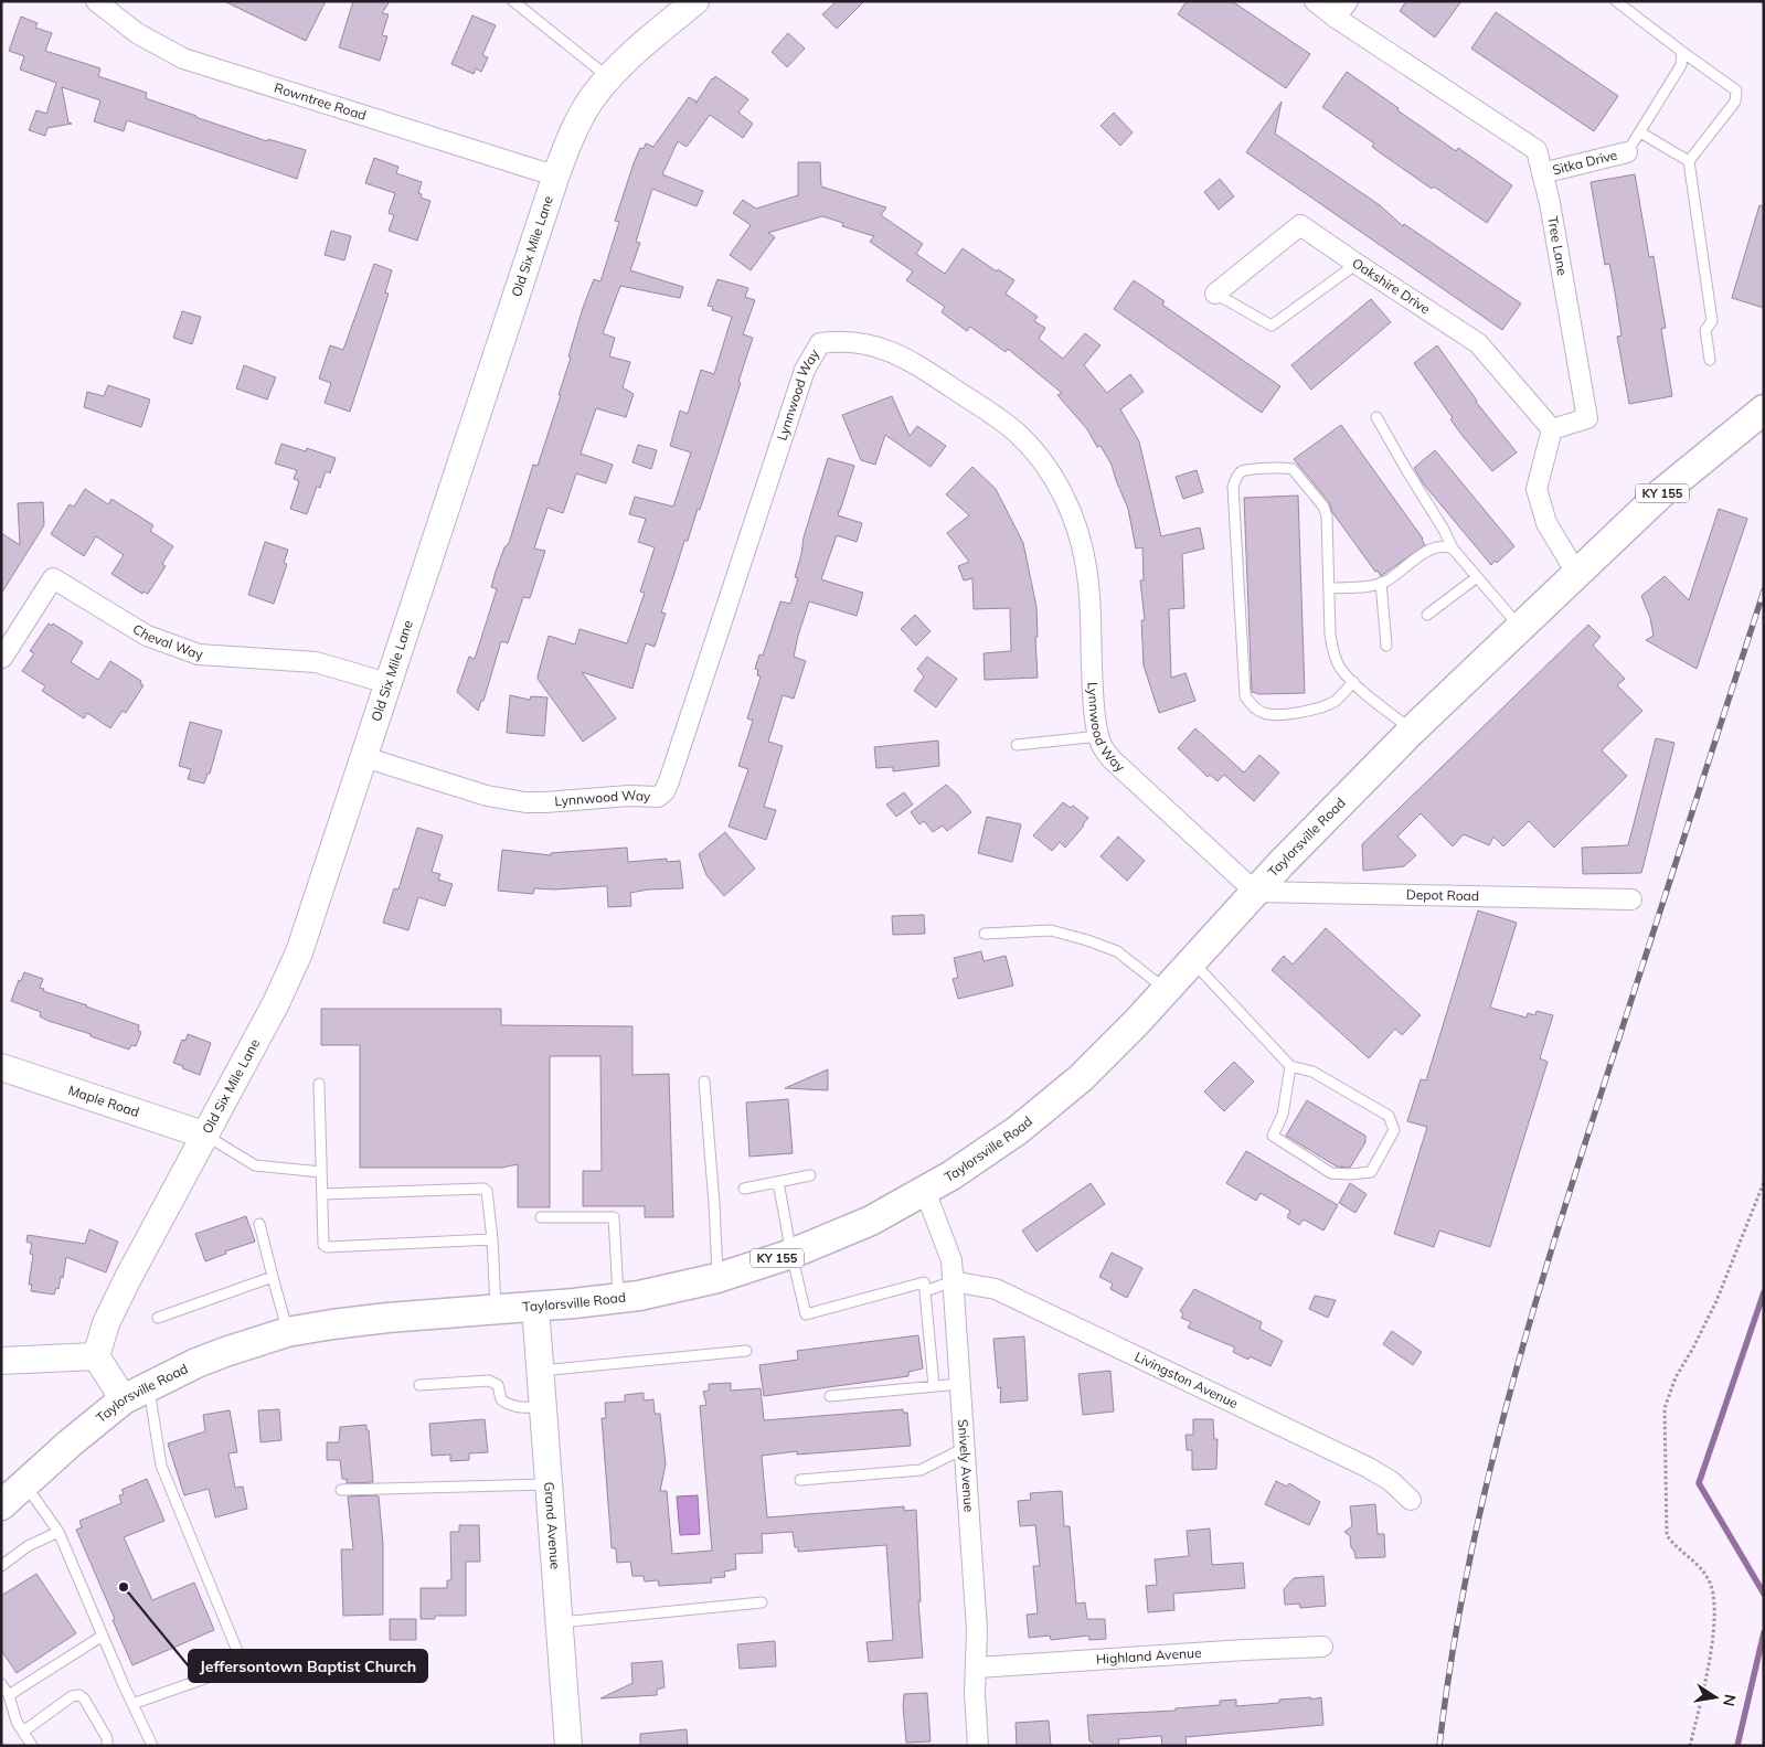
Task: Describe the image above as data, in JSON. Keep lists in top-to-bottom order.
{
  "streets": {
    "main road": ["KY 155", "Taylorsville Road"],
    "street": [
      "Rowntree Road",
      "Sitka Drive",
      "Tree Lane",
      "Old Six Mile Lane",
      "Oakshire Drive",
      "Lynnwood Way",
      "Cheval Way",
      "Depot Road",
      "Maple Road",
      "Livingston Avenue",
      "Snively Avenue",
      "Grand Avenue",
      "Highland Avenue"
    ]
  },
  "crossings": [
    ["Rowntree Road", "Old Six Mile Lane"],
    ["Sitka Drive", "Tree Lane"],
    ["Tree Lane", "Oakshire Drive"],
    ["Old Six Mile Lane", "Lynnwood Way"],
    ["Old Six Mile Lane", "Cheval Way"],
    ["Old Six Mile Lane", "Maple Road"],
    ["Lynnwood Way", "Taylorsville Road"],
    ["Lynnwood Way", "Depot Road"],
    ["Taylorsville Road", "Depot Road"],
    ["Taylorsville Road", "Snively Avenue"],
    ["Taylorsville Road", "Grand Avenue"],
    ["Livingston Avenue", "Snively Avenue"],
    ["Snively Avenue", "Highland Avenue"]
  ],
  "places": ["Jeffersontown Baptist Church"],
  "north": "right"
}
